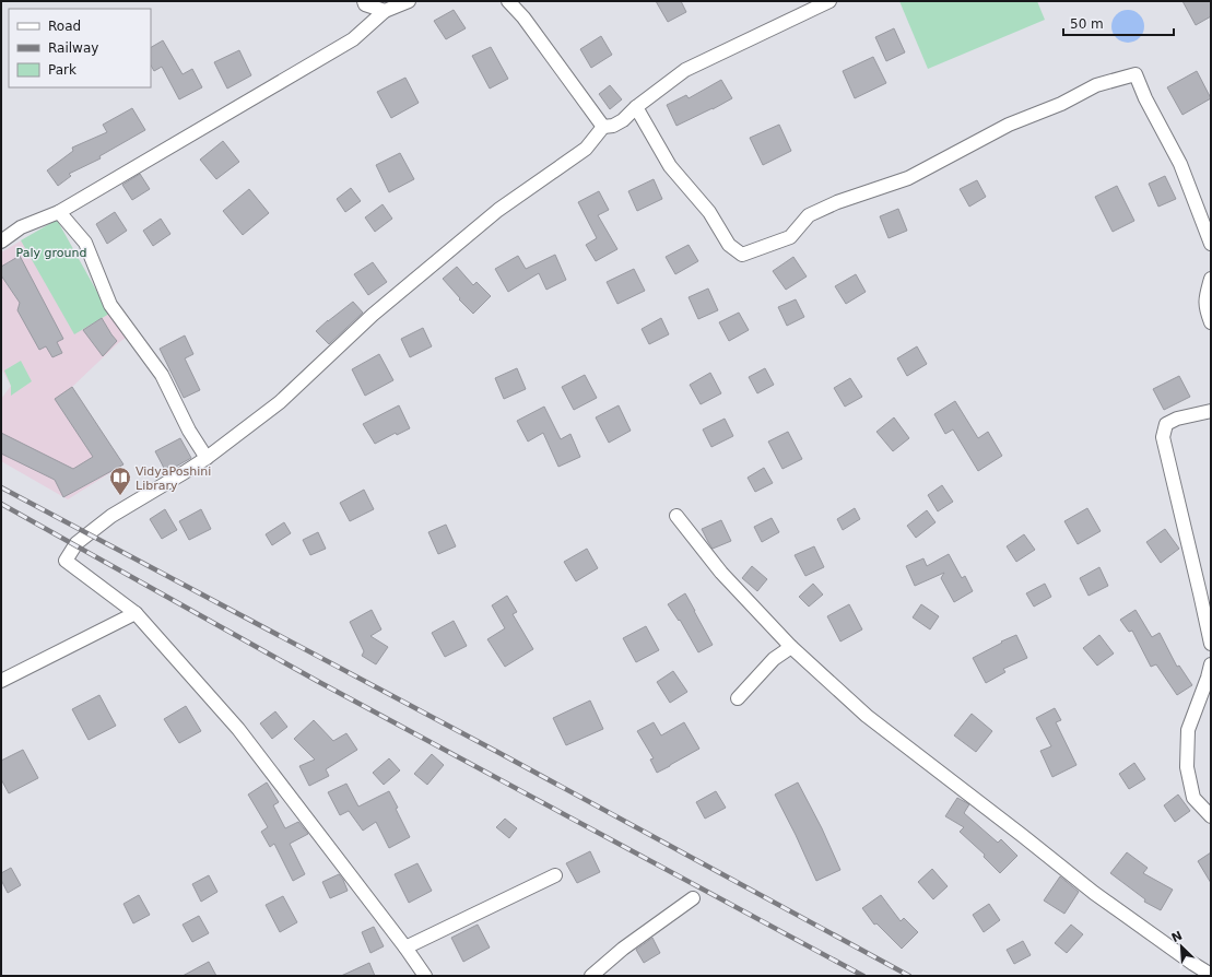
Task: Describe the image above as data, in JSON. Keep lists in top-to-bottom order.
{
  "parks": ["Paly ground"],
  "places": {
    "library": ["VidyaPoshini Library"]
  },
  "legend": ["Road", "Railway", "Park"],
  "scale_bar": "50 m",
  "north": "top left"
}
